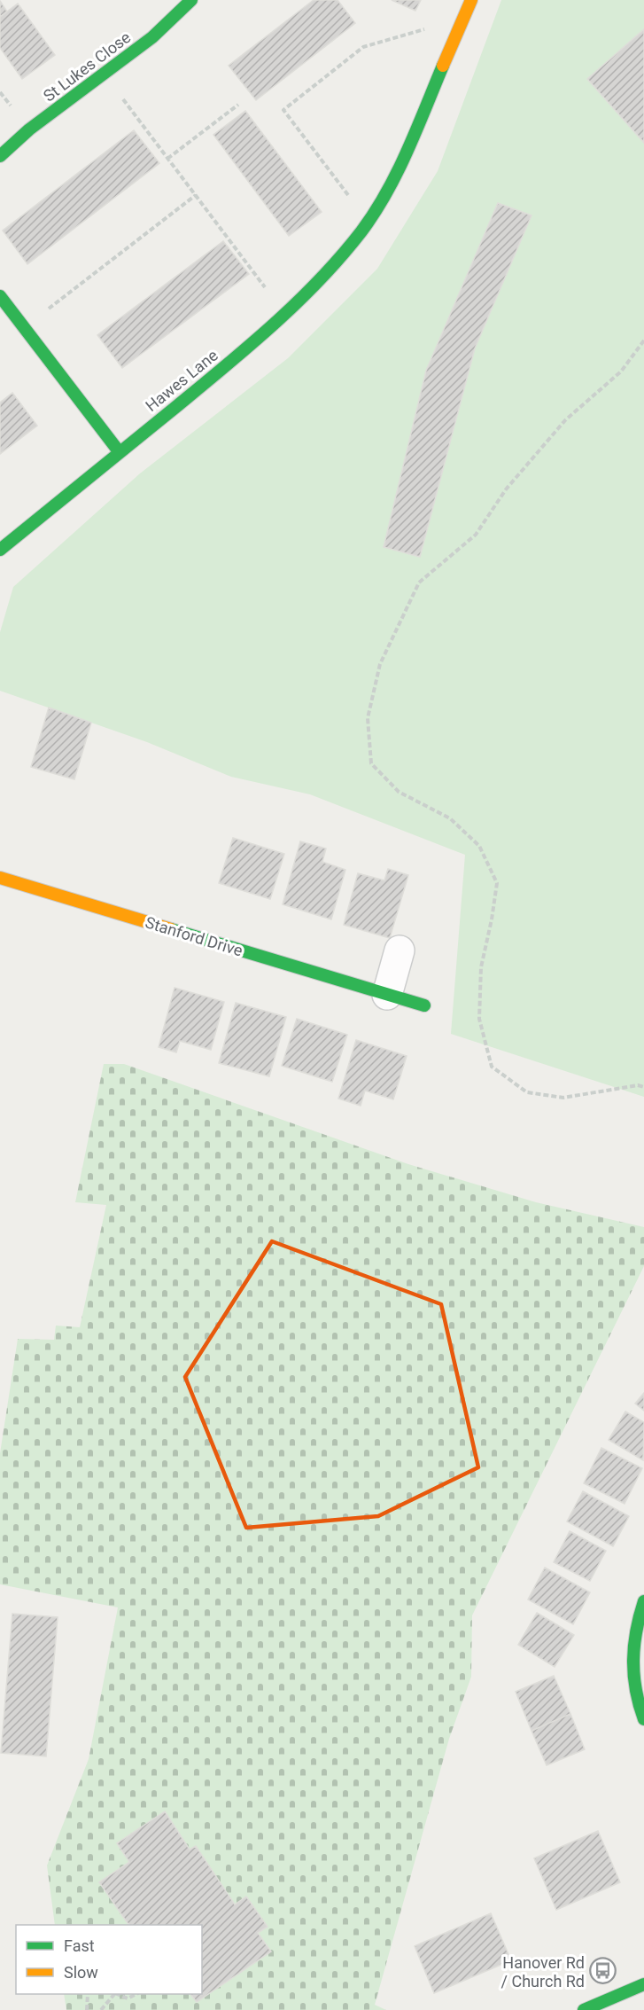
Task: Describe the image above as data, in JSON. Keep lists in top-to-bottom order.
{
  "streets": {
    "street": ["St Lukes Close", "Hawes Lane", "Stanford Drive"]
  },
  "places": {
    "bus stop": ["Hanover Rd / Church Rd"]
  },
  "legend": ["Fast", "Slow"]
}
